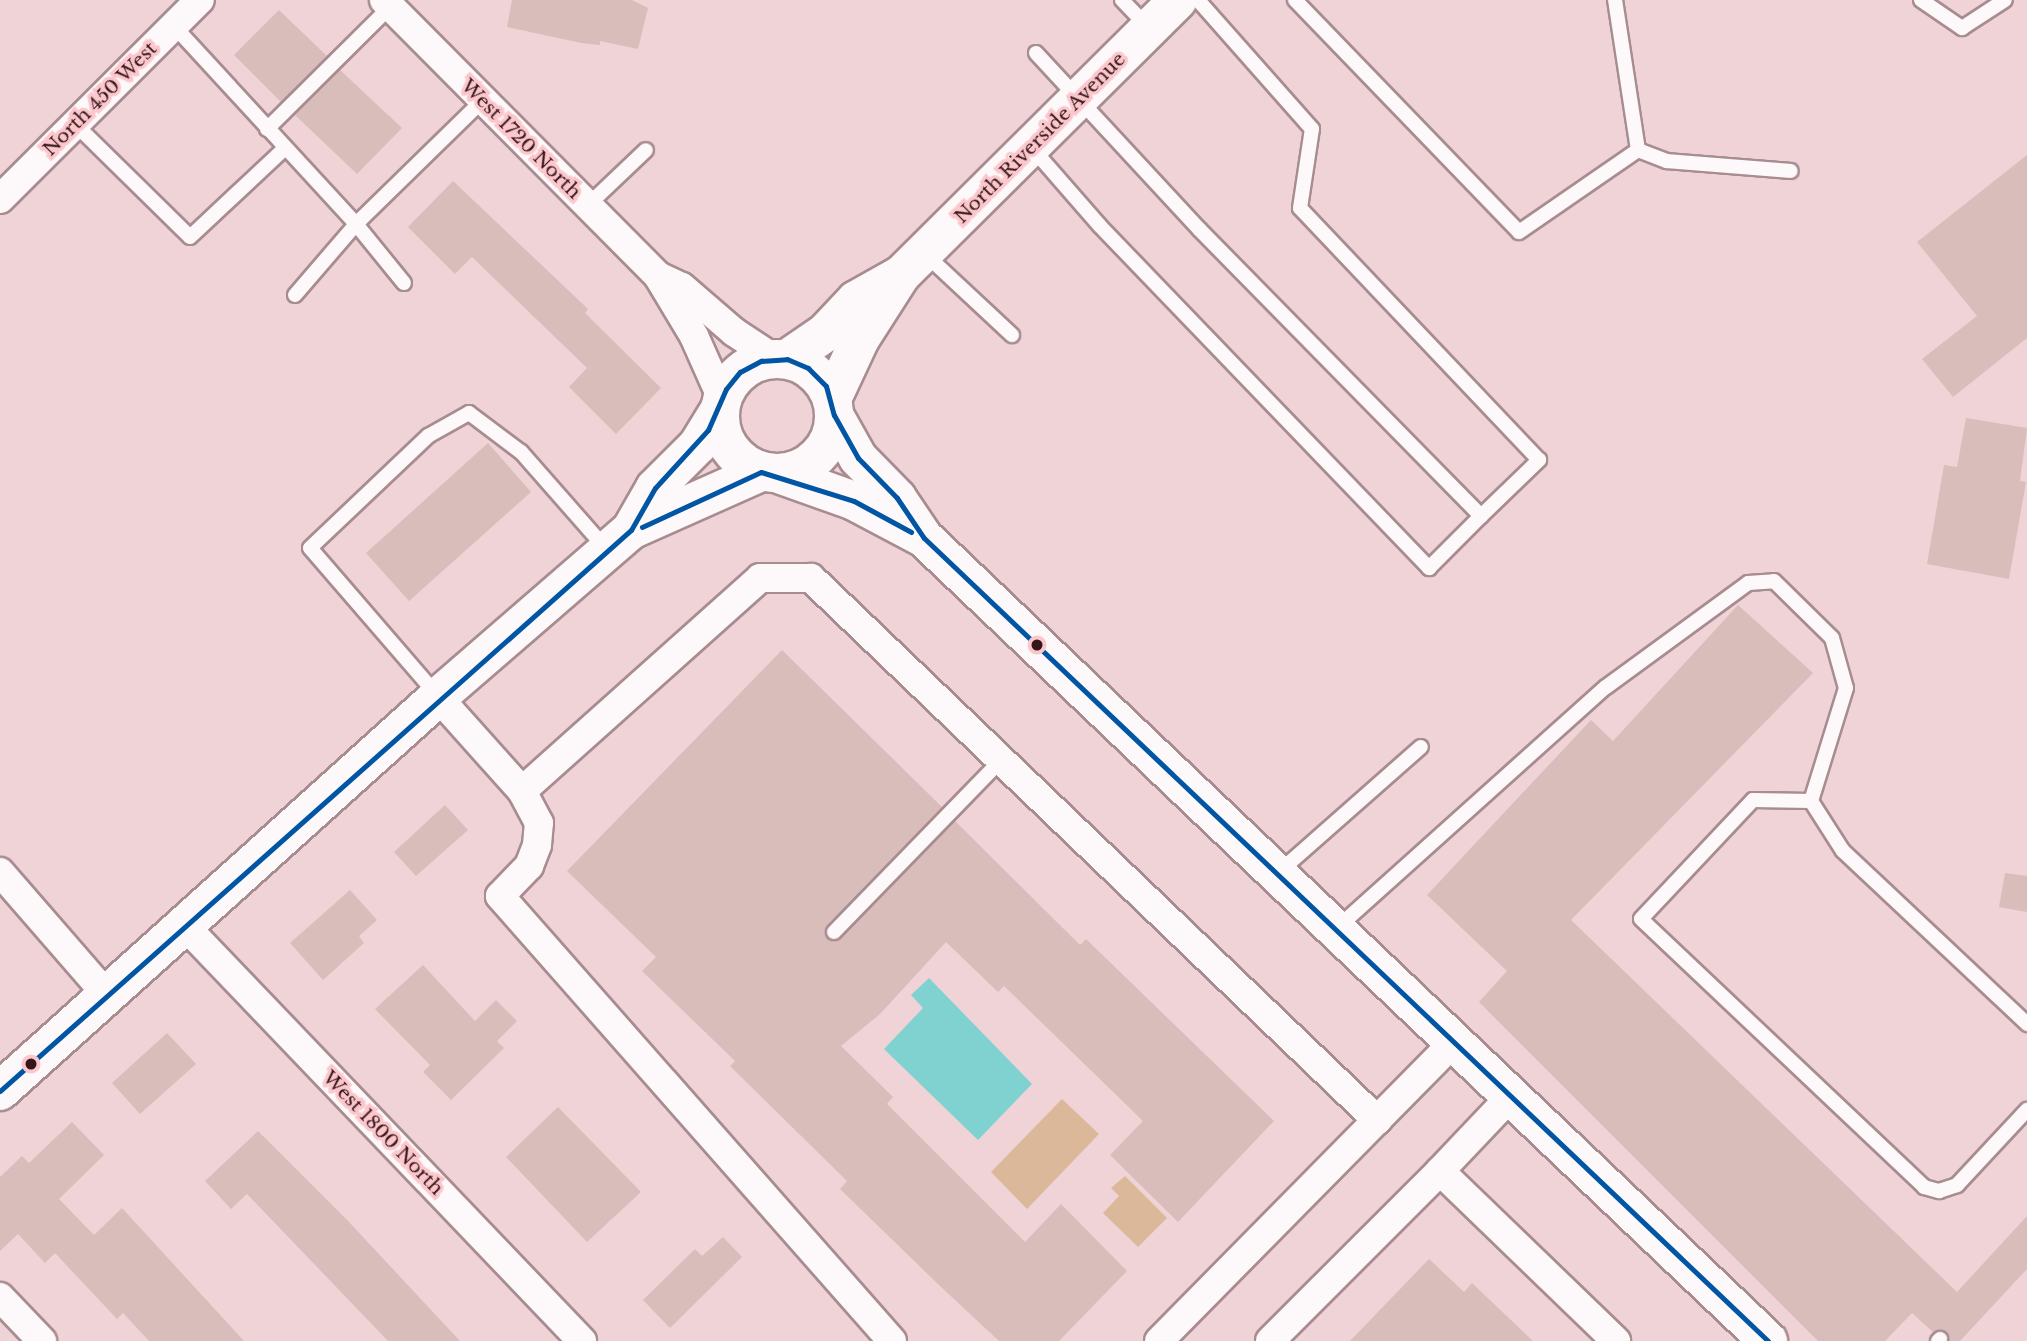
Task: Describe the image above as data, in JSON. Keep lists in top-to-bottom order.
{
  "streets": {
    "street": [
      "North 450 West",
      "North Riverside Avenue",
      "West 1720 North",
      "West 1800 North"
    ]
  },
  "crossings": [
    ["North Riverside Avenue", "West 1720 North"]
  ]
}
